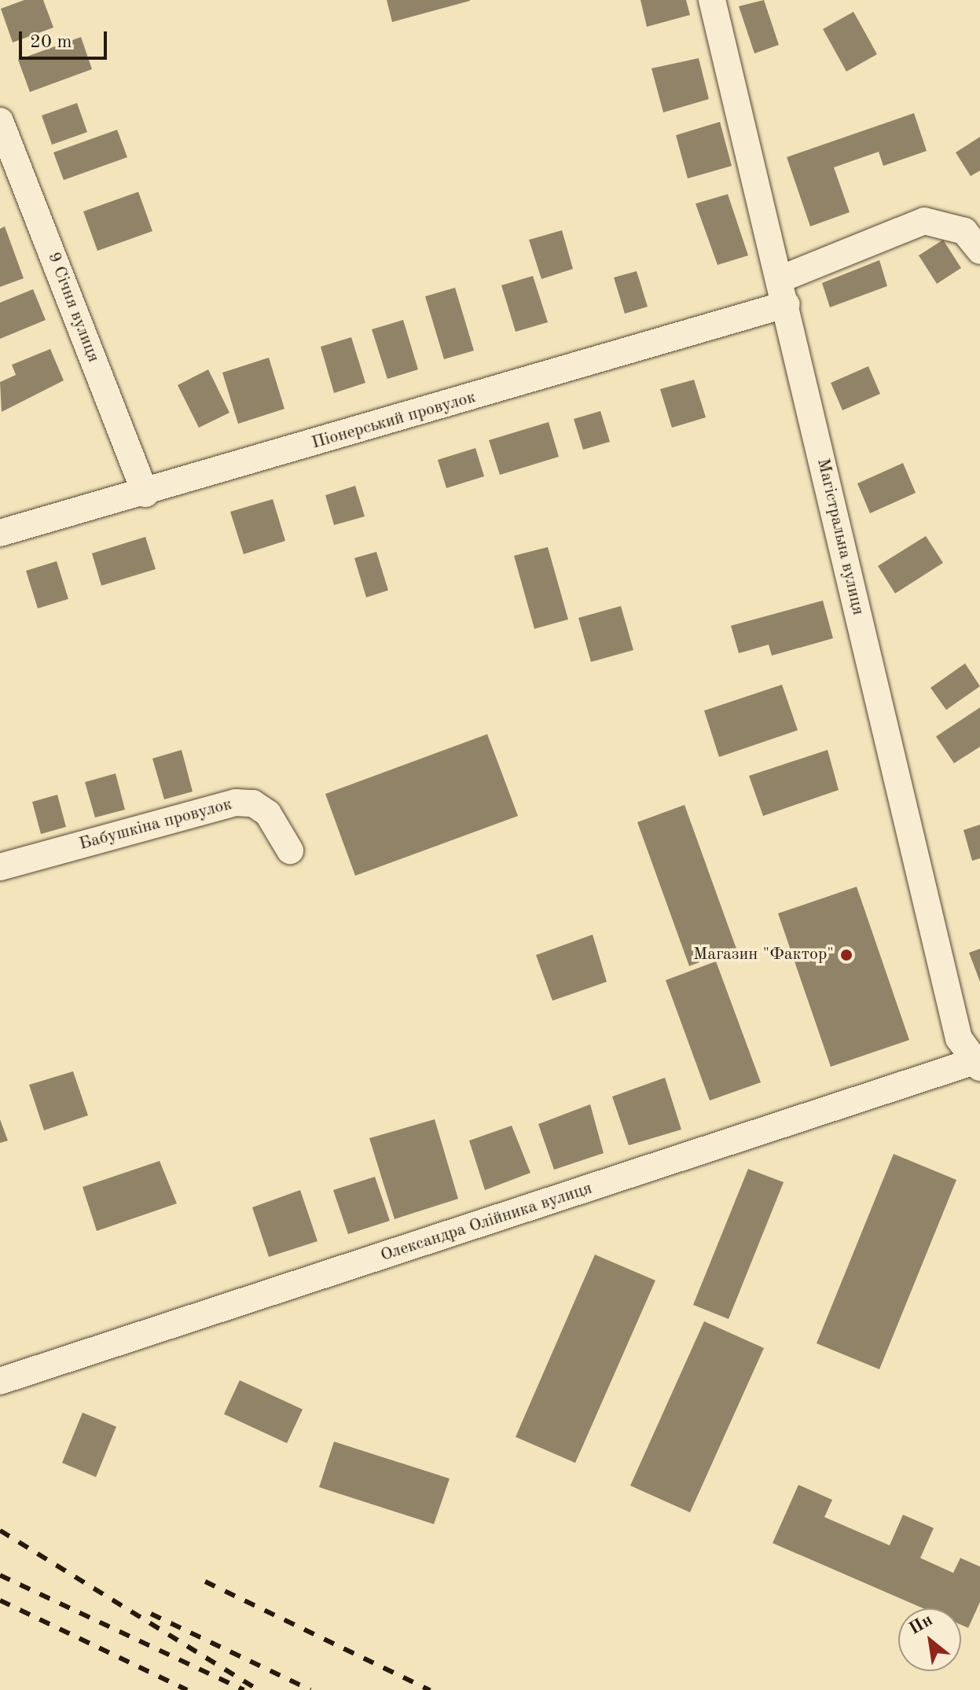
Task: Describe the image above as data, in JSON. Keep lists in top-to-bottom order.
{
  "streets": {
    "street": [
      "9 Січня вулиця",
      "Піонерський провулок",
      "Магістральна вулиця",
      "Бабушкіна провулок",
      "Олександра Олійника вулиця"
    ]
  },
  "crossings": [
    ["9 Січня вулиця", "Піонерський провулок"],
    ["Піонерський провулок", "Магістральна вулиця"],
    ["Магістральна вулиця", "Олександра Олійника вулиця"]
  ],
  "places": ["Магазин \"Фактор\""],
  "scale_bar": "20 m",
  "north": "top left"
}
